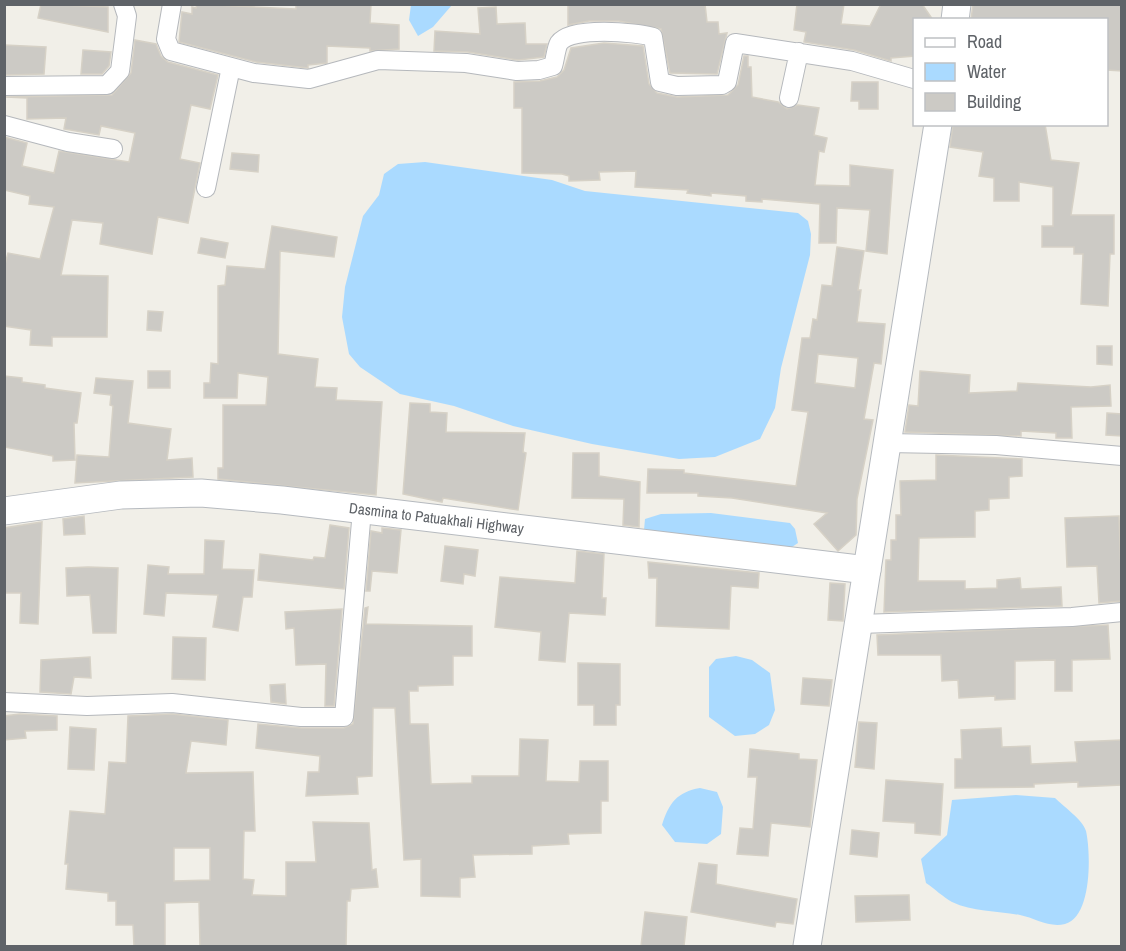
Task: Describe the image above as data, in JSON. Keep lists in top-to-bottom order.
{
  "streets": {
    "street": ["Dasmina to Patuakhali Highway"]
  },
  "legend": ["Road", "Water", "Building"]
}
